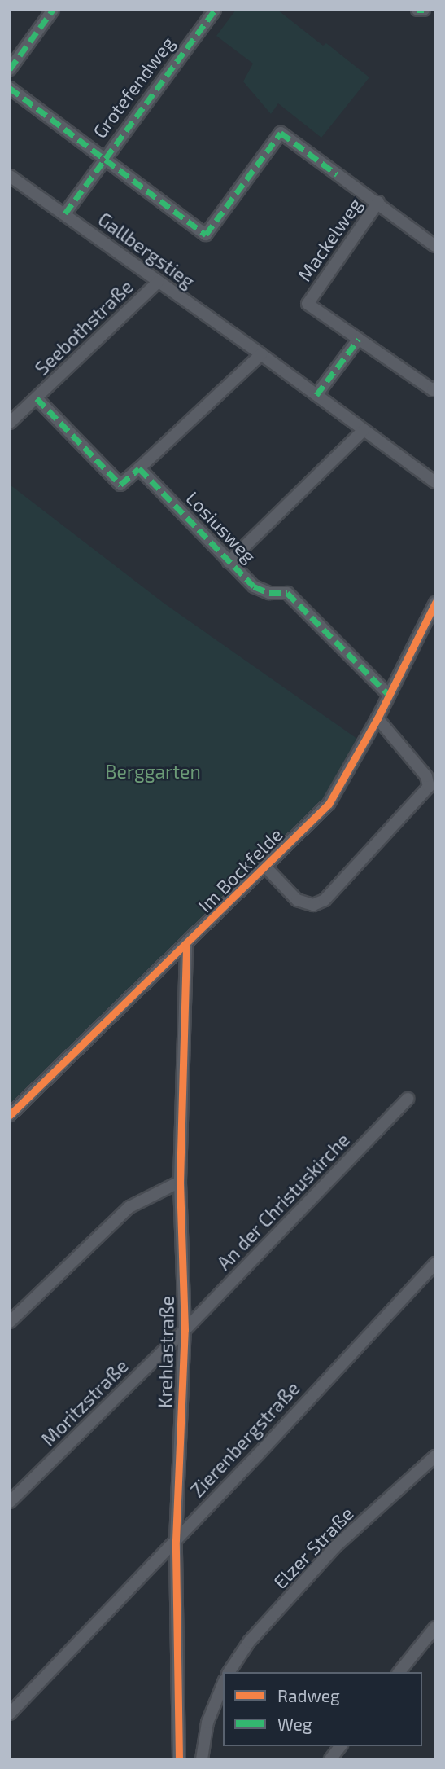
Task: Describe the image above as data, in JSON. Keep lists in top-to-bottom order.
{
  "streets": {
    "street": [
      "Grotefendweg",
      "Mackelweg",
      "Gallbergstieg",
      "Seebothstraße",
      "Losiusweg",
      "Im Bockfelde",
      "An der Christuskirche",
      "Krehlastraße",
      "Moritzstraße",
      "Zierenbergstraße",
      "Elzer Straße"
    ]
  },
  "crossings": [
    ["Grotefendweg", "Mackelweg"],
    ["Grotefendweg", "Gallbergstieg"],
    ["Gallbergstieg", "Seebothstraße"],
    ["Losiusweg", "Im Bockfelde"],
    ["Im Bockfelde", "Krehlastraße"],
    ["An der Christuskirche", "Krehlastraße"],
    ["An der Christuskirche", "Moritzstraße"],
    ["Krehlastraße", "Moritzstraße"],
    ["Krehlastraße", "Zierenbergstraße"]
  ],
  "parks": ["Berggarten"],
  "legend": ["Radweg", "Weg"]
}
